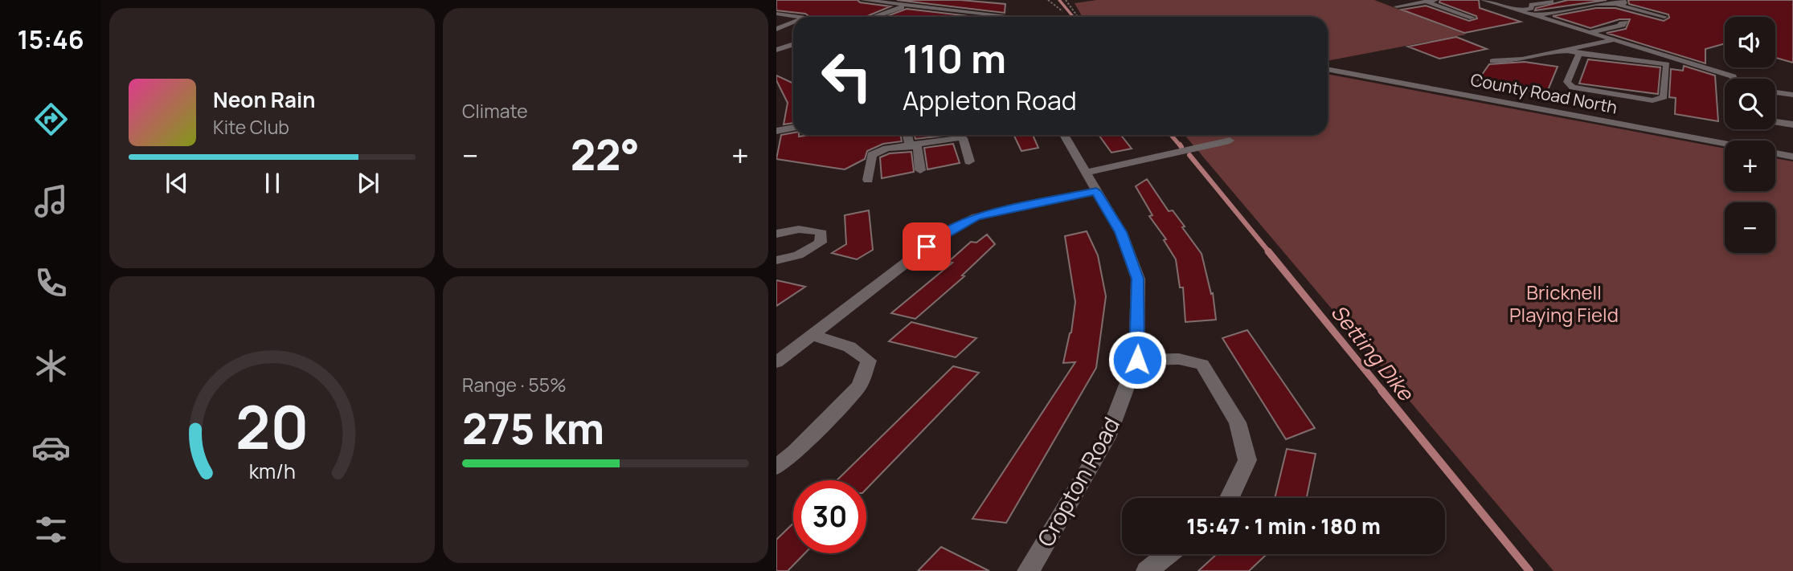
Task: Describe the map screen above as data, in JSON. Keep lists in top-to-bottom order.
{
  "streets": {
    "street": ["County Road North", "Cropton Road"]
  },
  "water": ["Setting Dike"],
  "parks": ["Bricknell Playing Field"],
  "page": {
    "tabs": "15:46",
    "tile": [
      "Climate",
      ["Range · 55%", "275 km"]
    ],
    "map_buttons": ["+", "−"],
    "turn": ["110 m", "Appleton Road"],
    "song": ["Neon Rain", "Kite Club"],
    "heat": ["−", "22°", "+"],
    "limit": "30",
    "trip": "15:47 · 1 min · 180 m",
    "gauge": ["20", "km/h"]
  }
}
